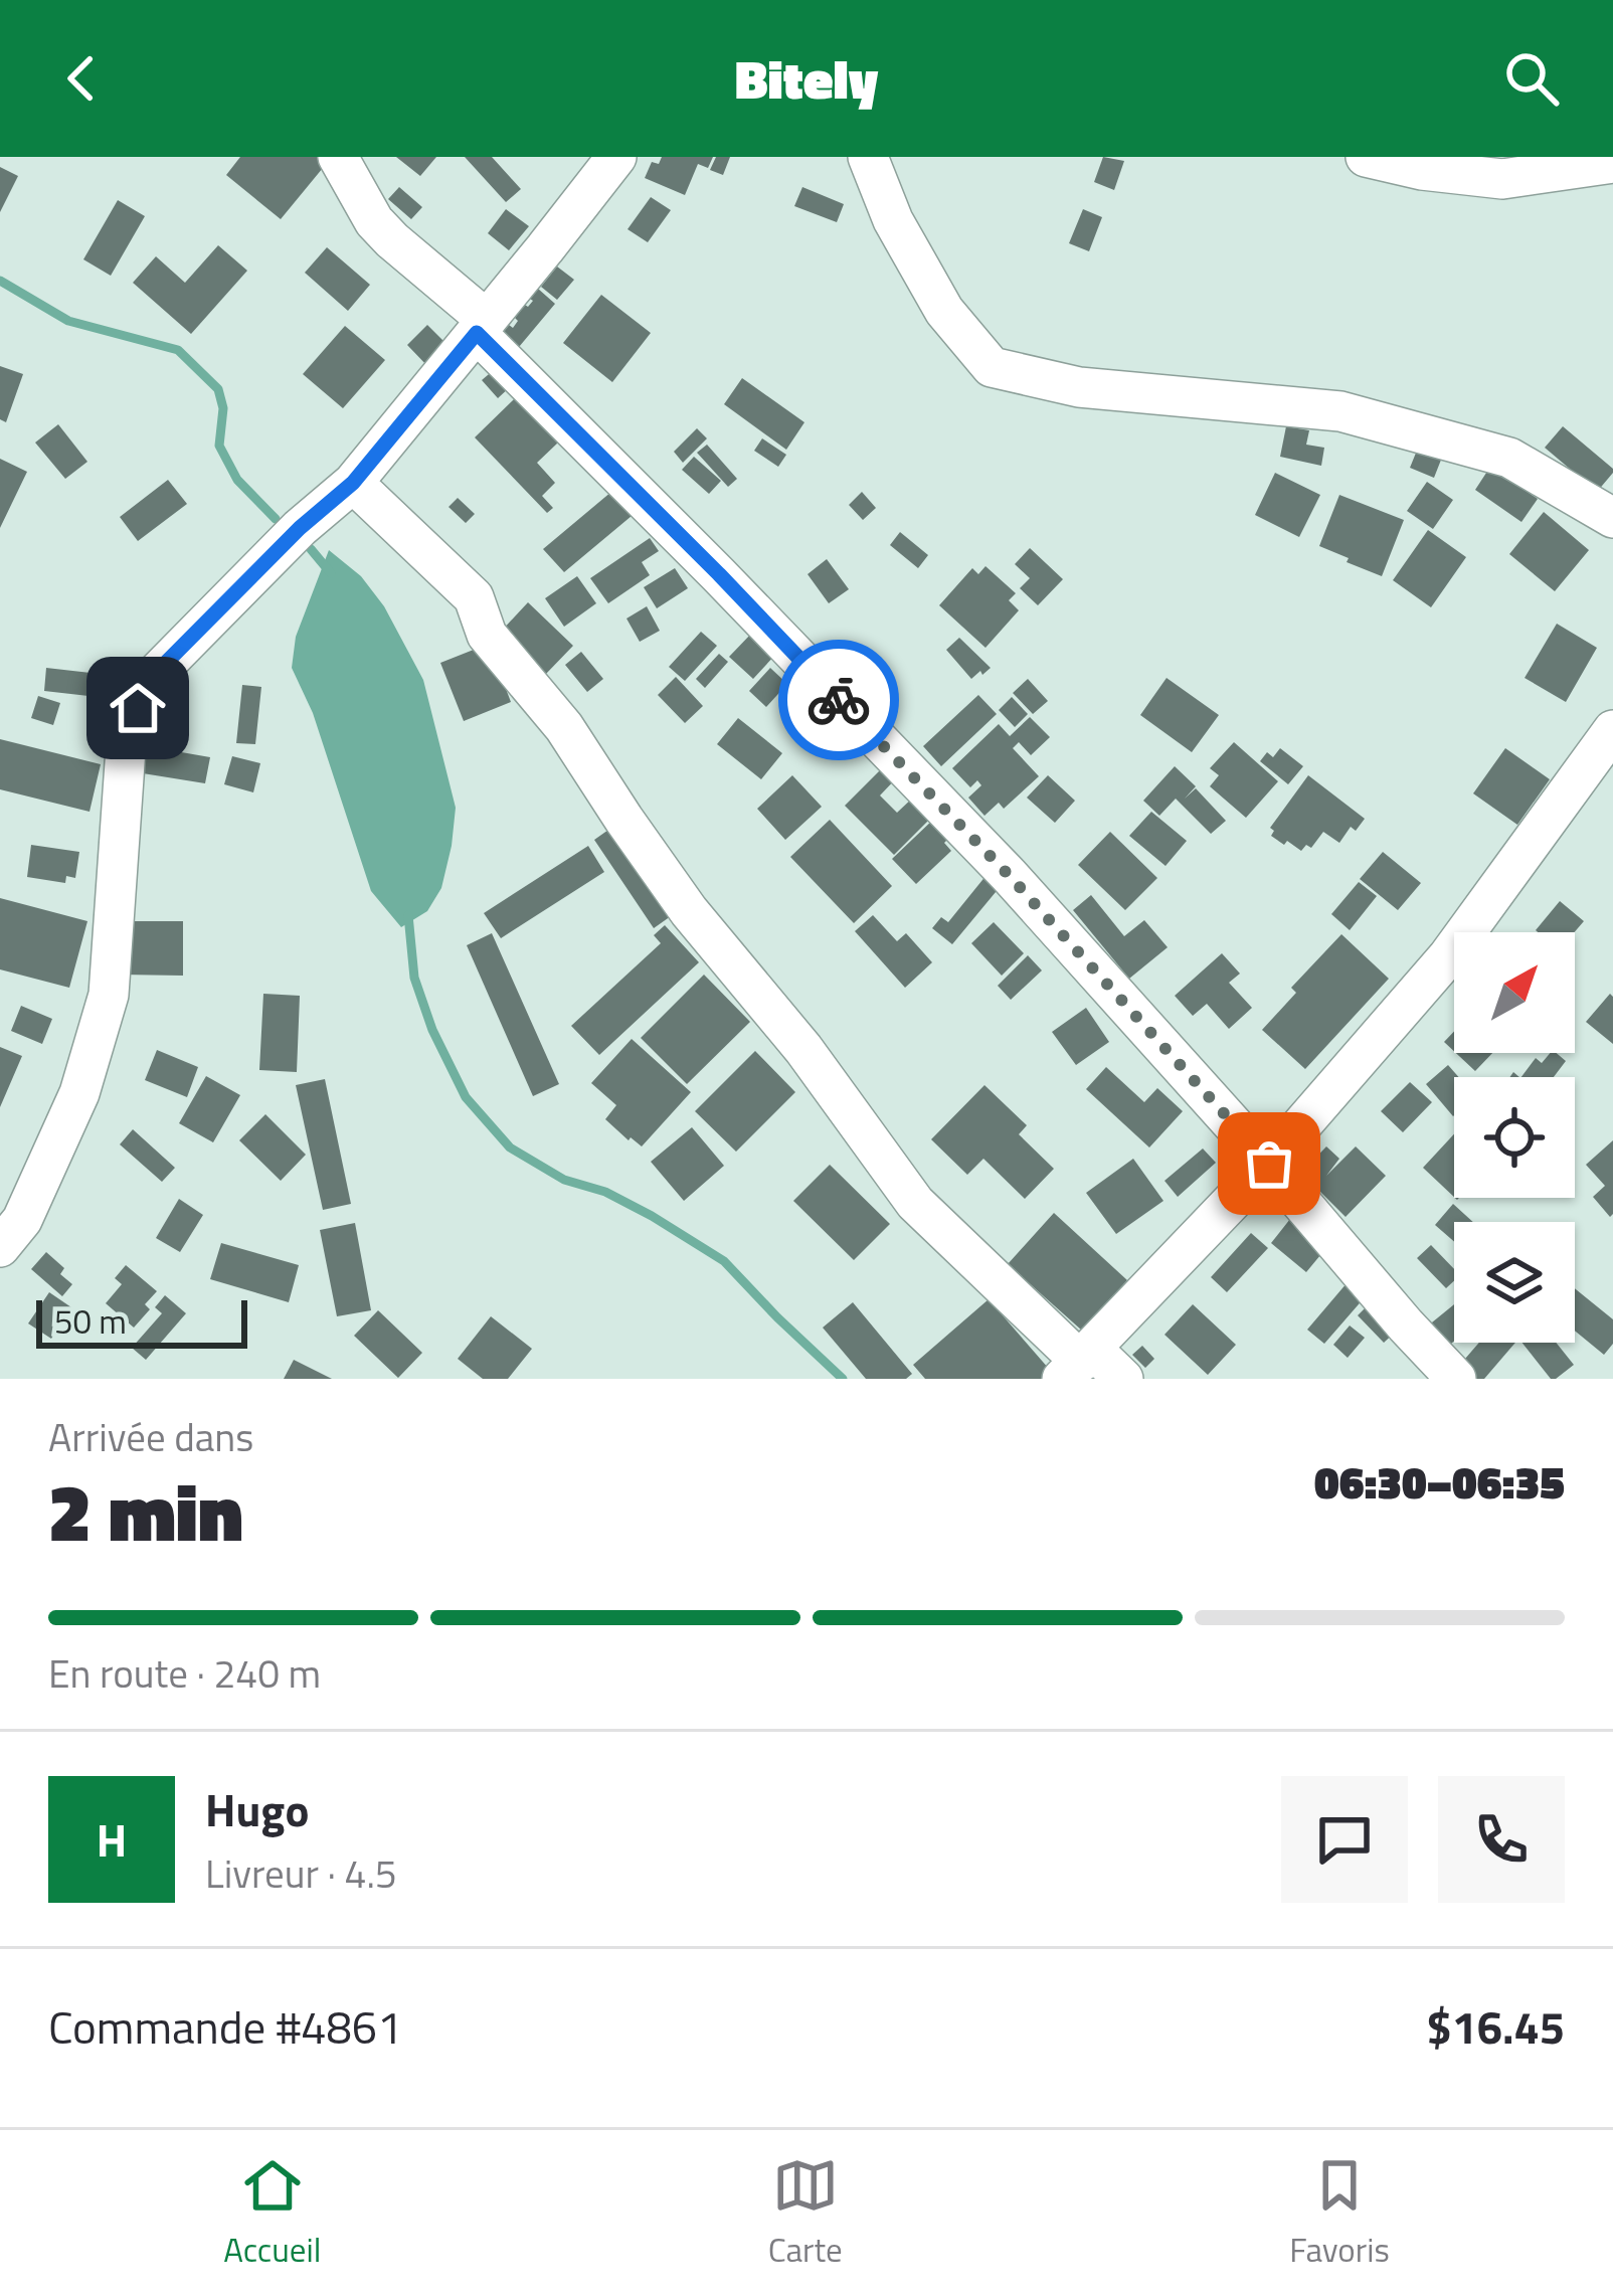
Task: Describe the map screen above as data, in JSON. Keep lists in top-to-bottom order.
{
  "scale_bar": "50 m",
  "north": "top right",
  "page": {
    "header": "Bitely",
    "scale": "50 m",
    "heading": ["2 min", "Arrivée dans", "06:30–06:35"],
    "panel": [
      "Hugo",
      "Livreur · 4.5",
      "Commande #4861",
      "$16.45"
    ],
    "bar": "En route · 240 m",
    "round": "H",
    "tabs": ["Accueil", "Carte", "Favoris"]
  }
}
